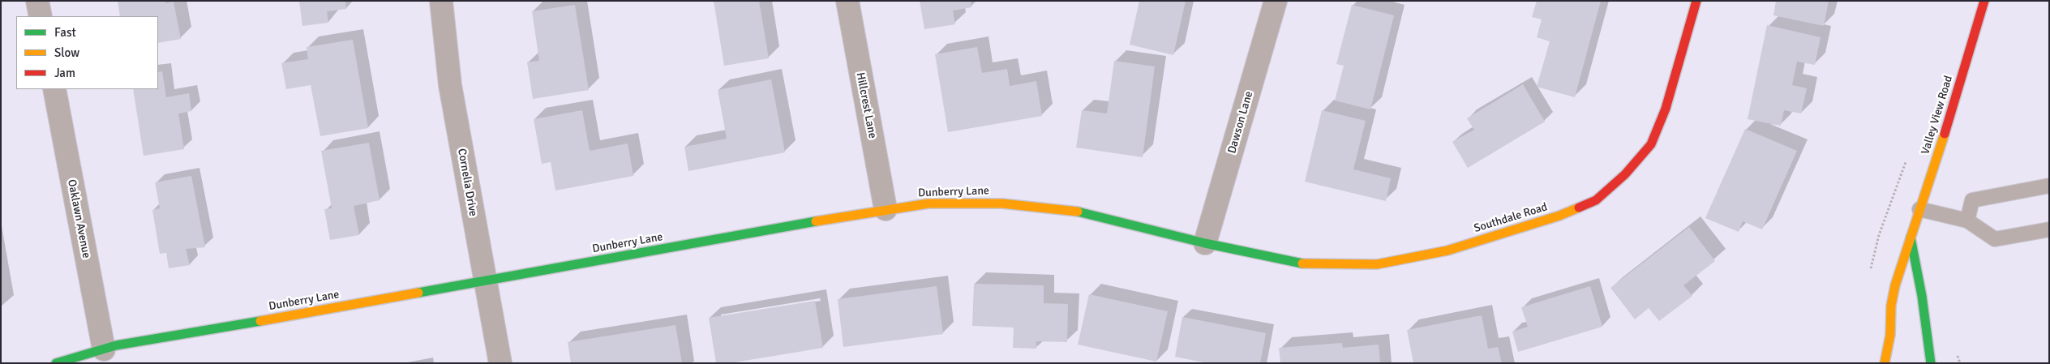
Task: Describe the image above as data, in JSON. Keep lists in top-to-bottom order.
{
  "streets": {
    "street": [
      "Hillcrest Lane",
      "Valley View Road",
      "Dawson Lane",
      "Cornelia Drive",
      "Dunberry Lane",
      "Southdale Road",
      "Oaklawn Avenue"
    ]
  },
  "crossings": [
    ["Hillcrest Lane", "Dunberry Lane"],
    ["Dawson Lane", "Dunberry Lane"],
    ["Dawson Lane", "Southdale Road"],
    ["Cornelia Drive", "Dunberry Lane"],
    ["Dunberry Lane", "Southdale Road"],
    ["Dunberry Lane", "Oaklawn Avenue"]
  ],
  "legend": ["Fast", "Slow", "Jam"]
}
